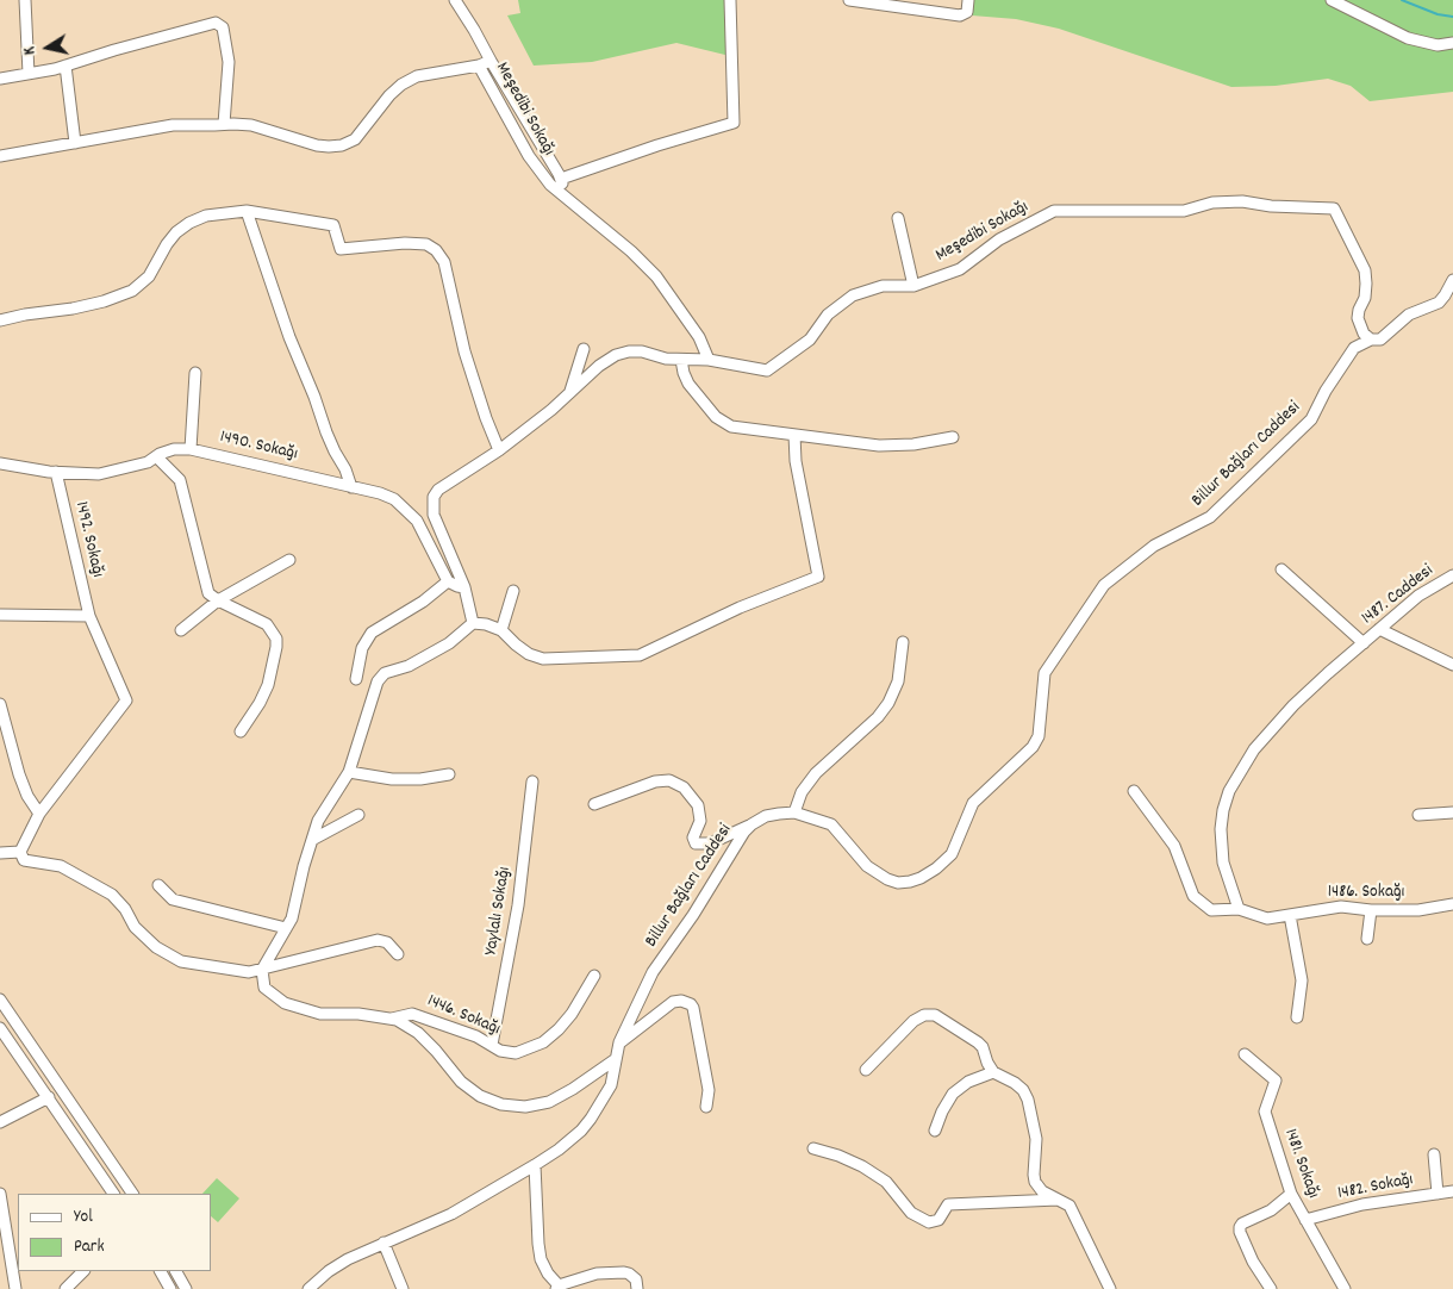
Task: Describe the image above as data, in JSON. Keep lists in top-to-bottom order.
{
  "streets": {
    "street": [
      "Meşedibi Sokağı",
      "1490. Sokağı",
      "Billur Bağları Caddesi",
      "1492. Sokağı",
      "1487. Caddesi",
      "1486. Sokağı",
      "Yaylalı Sokağı",
      "1446. Sokağı",
      "1481. Sokağı",
      "1482. Sokağı"
    ]
  },
  "crossings": [
    ["Meşedibi Sokağı", "Billur Bağları Caddesi"],
    ["1490. Sokağı", "1492. Sokağı"],
    ["1487. Caddesi", "1486. Sokağı"],
    ["Yaylalı Sokağı", "1446. Sokağı"],
    ["1481. Sokağı", "1482. Sokağı"]
  ],
  "legend": ["Yol", "Park"],
  "north": "left"
}
